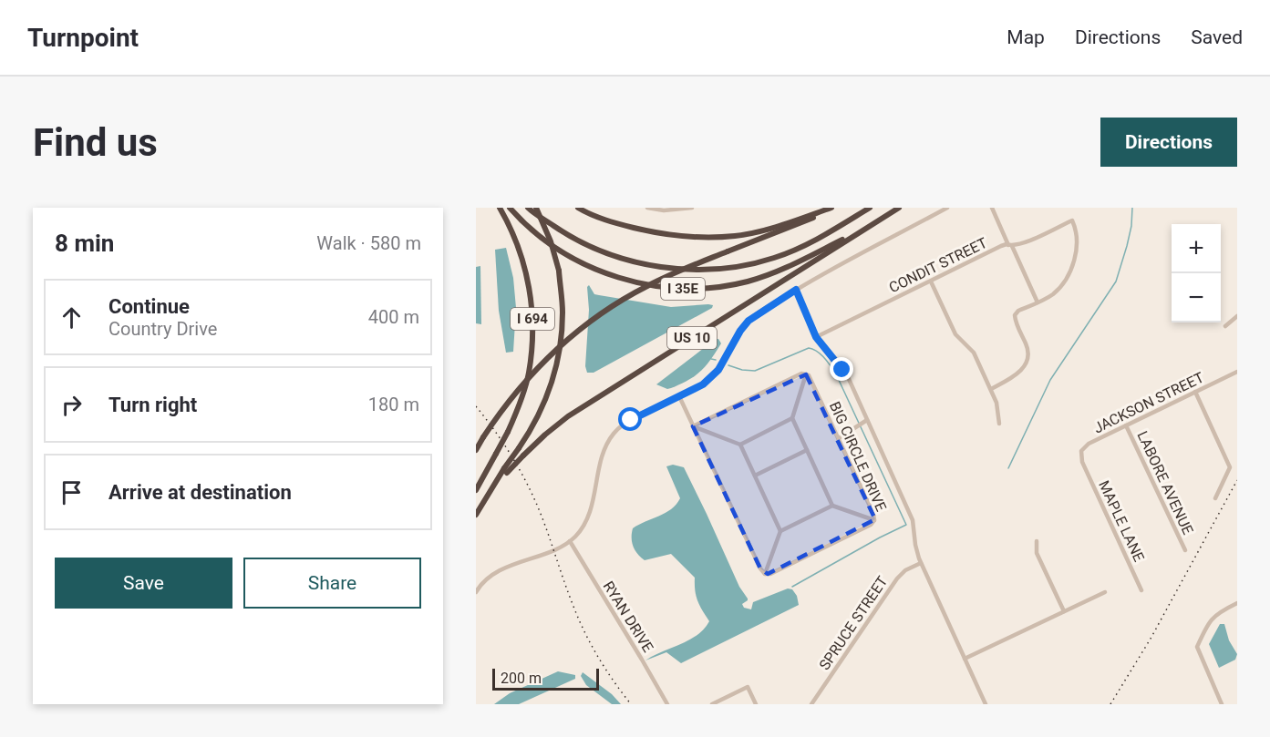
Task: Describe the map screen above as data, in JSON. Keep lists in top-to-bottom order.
{
  "streets": {
    "highway": ["I 35E", "I 694", "US 10"],
    "street": [
      "CONDIT STREET",
      "JACKSON STREET",
      "BIG CIRCLE DRIVE",
      "LABORE AVENUE",
      "MAPLE LANE",
      "RYAN DRIVE",
      "SPRUCE STREET"
    ]
  },
  "crossings": [
    ["I 35E", "US 10"],
    ["I 694", "US 10"],
    ["JACKSON STREET", "LABORE AVENUE"],
    ["JACKSON STREET", "MAPLE LANE"]
  ],
  "scale_bar": "200 m",
  "page": {
    "header": "Turnpoint",
    "nav": ["Map", "Directions", "Saved"],
    "buttons": [
      "Directions",
      ["Save", "Share"]
    ],
    "title": "Find us",
    "heading": ["8 min", "Walk · 580 m"],
    "map_buttons": ["+", "−"],
    "list": [
      ["Continue", "Country Drive", "400 m"],
      ["Turn right", "180 m"],
      "Arrive at destination"
    ],
    "scale": "200 m"
  }
}
